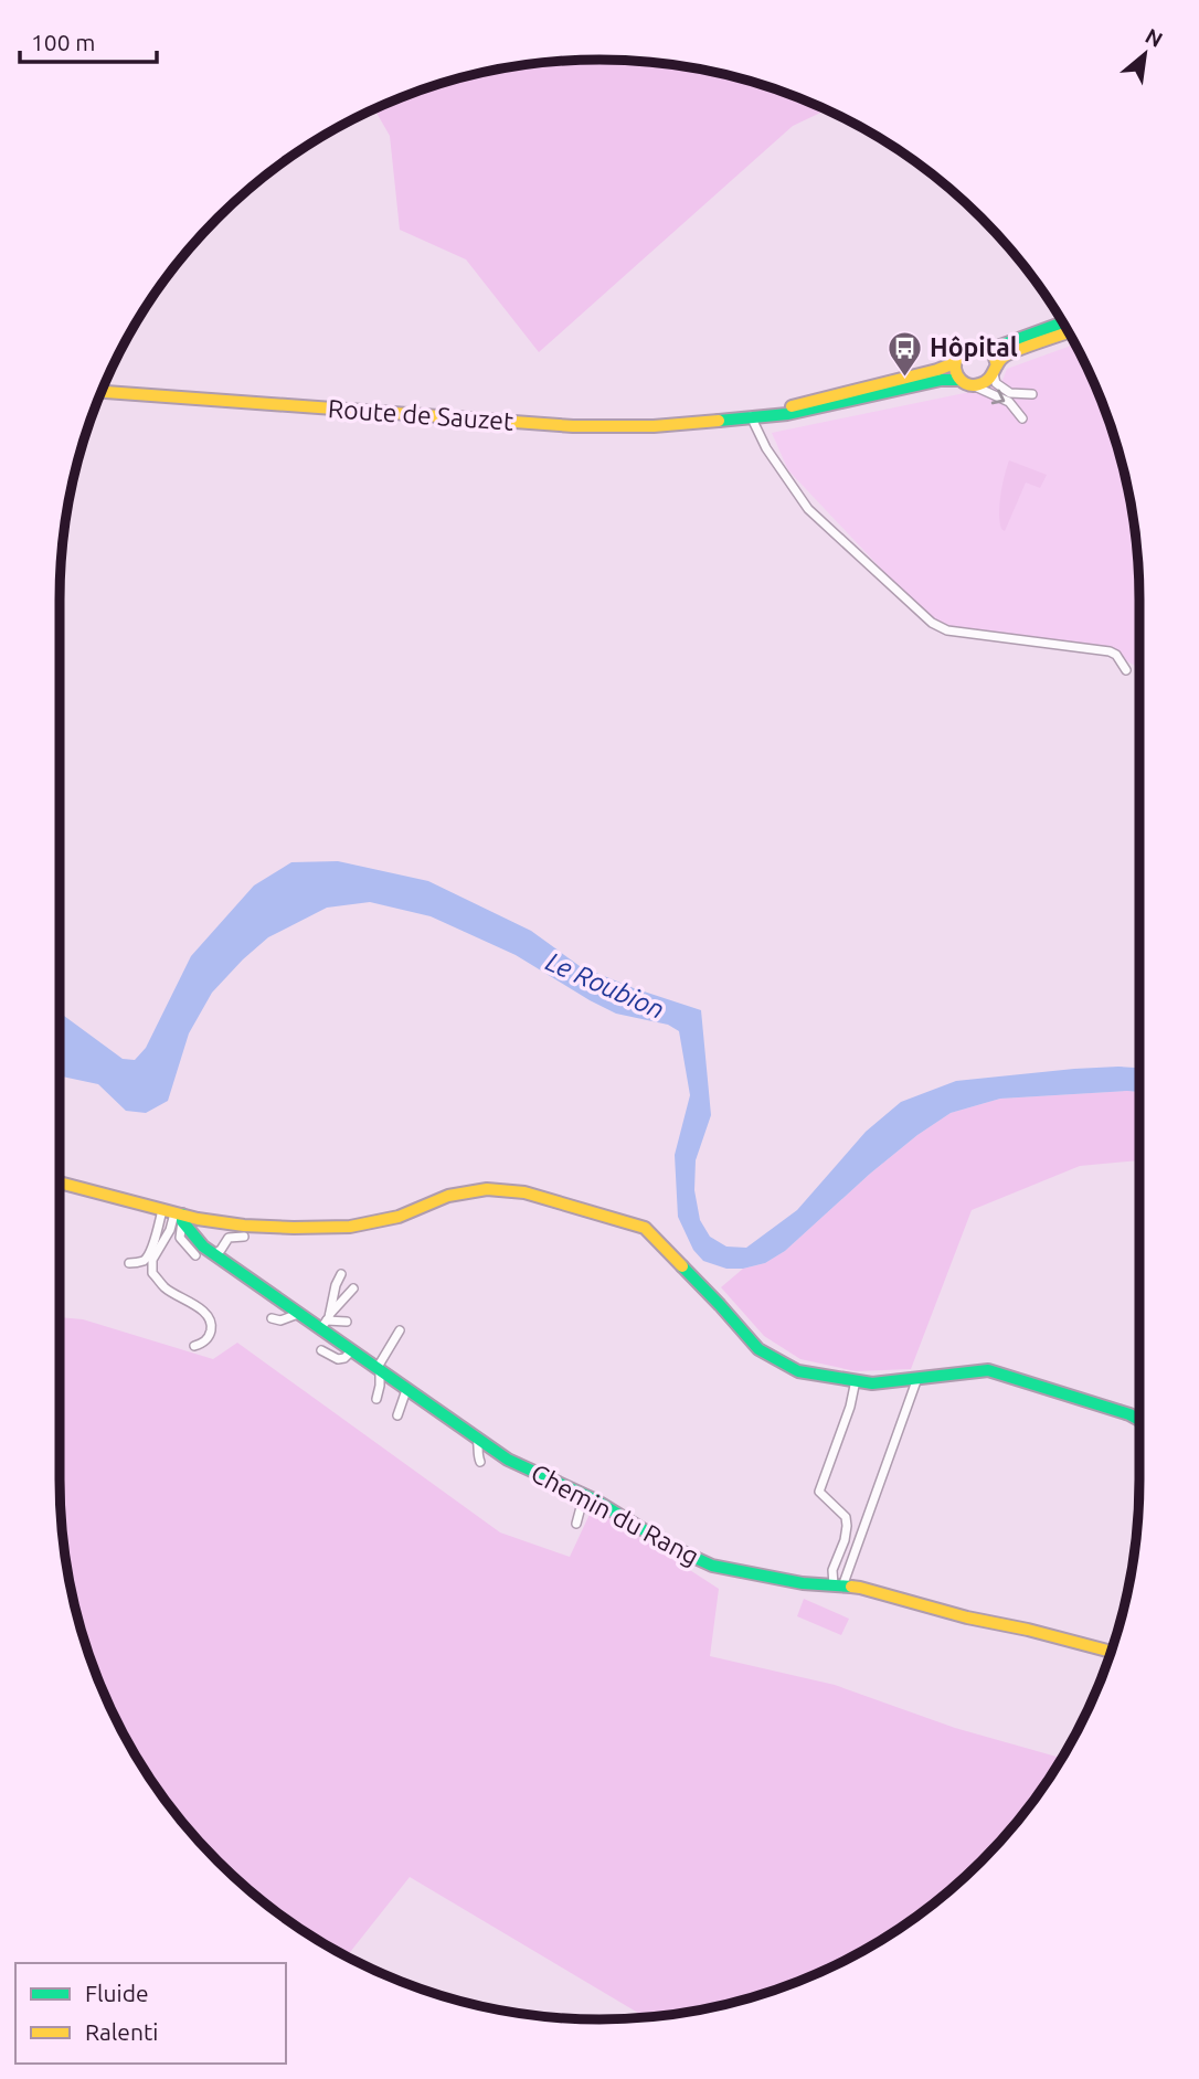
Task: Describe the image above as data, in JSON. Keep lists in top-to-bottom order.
{
  "streets": {
    "street": ["Route de Sauzet", "Chemin du Rang"]
  },
  "water": ["Le Roubion"],
  "places": {
    "bus stop": ["Hôpital"]
  },
  "legend": ["Fluide", "Ralenti"],
  "scale_bar": "100 m",
  "north": "top right"
}
